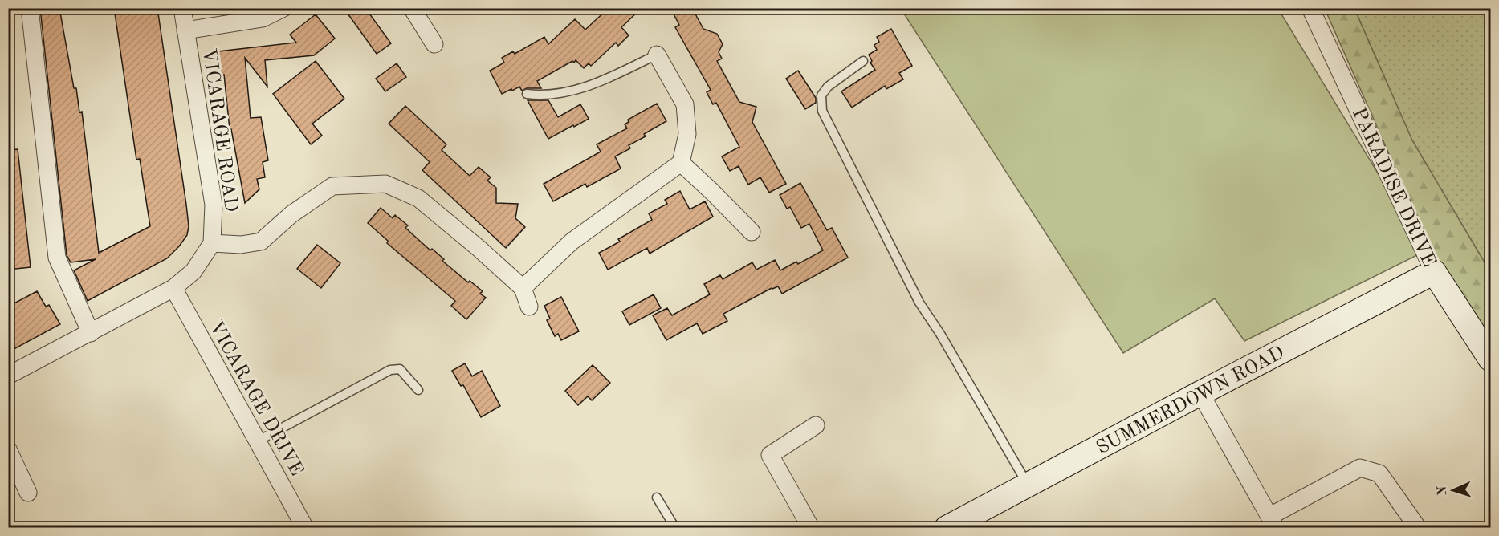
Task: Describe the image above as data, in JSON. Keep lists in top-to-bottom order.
{
  "streets": {
    "street": [
      "VICARAGE ROAD",
      "PARADISE DRIVE",
      "VICARAGE DRIVE",
      "SUMMERDOWN ROAD"
    ]
  },
  "crossings": [
    ["PARADISE DRIVE", "SUMMERDOWN ROAD"]
  ],
  "north": "left"
}
